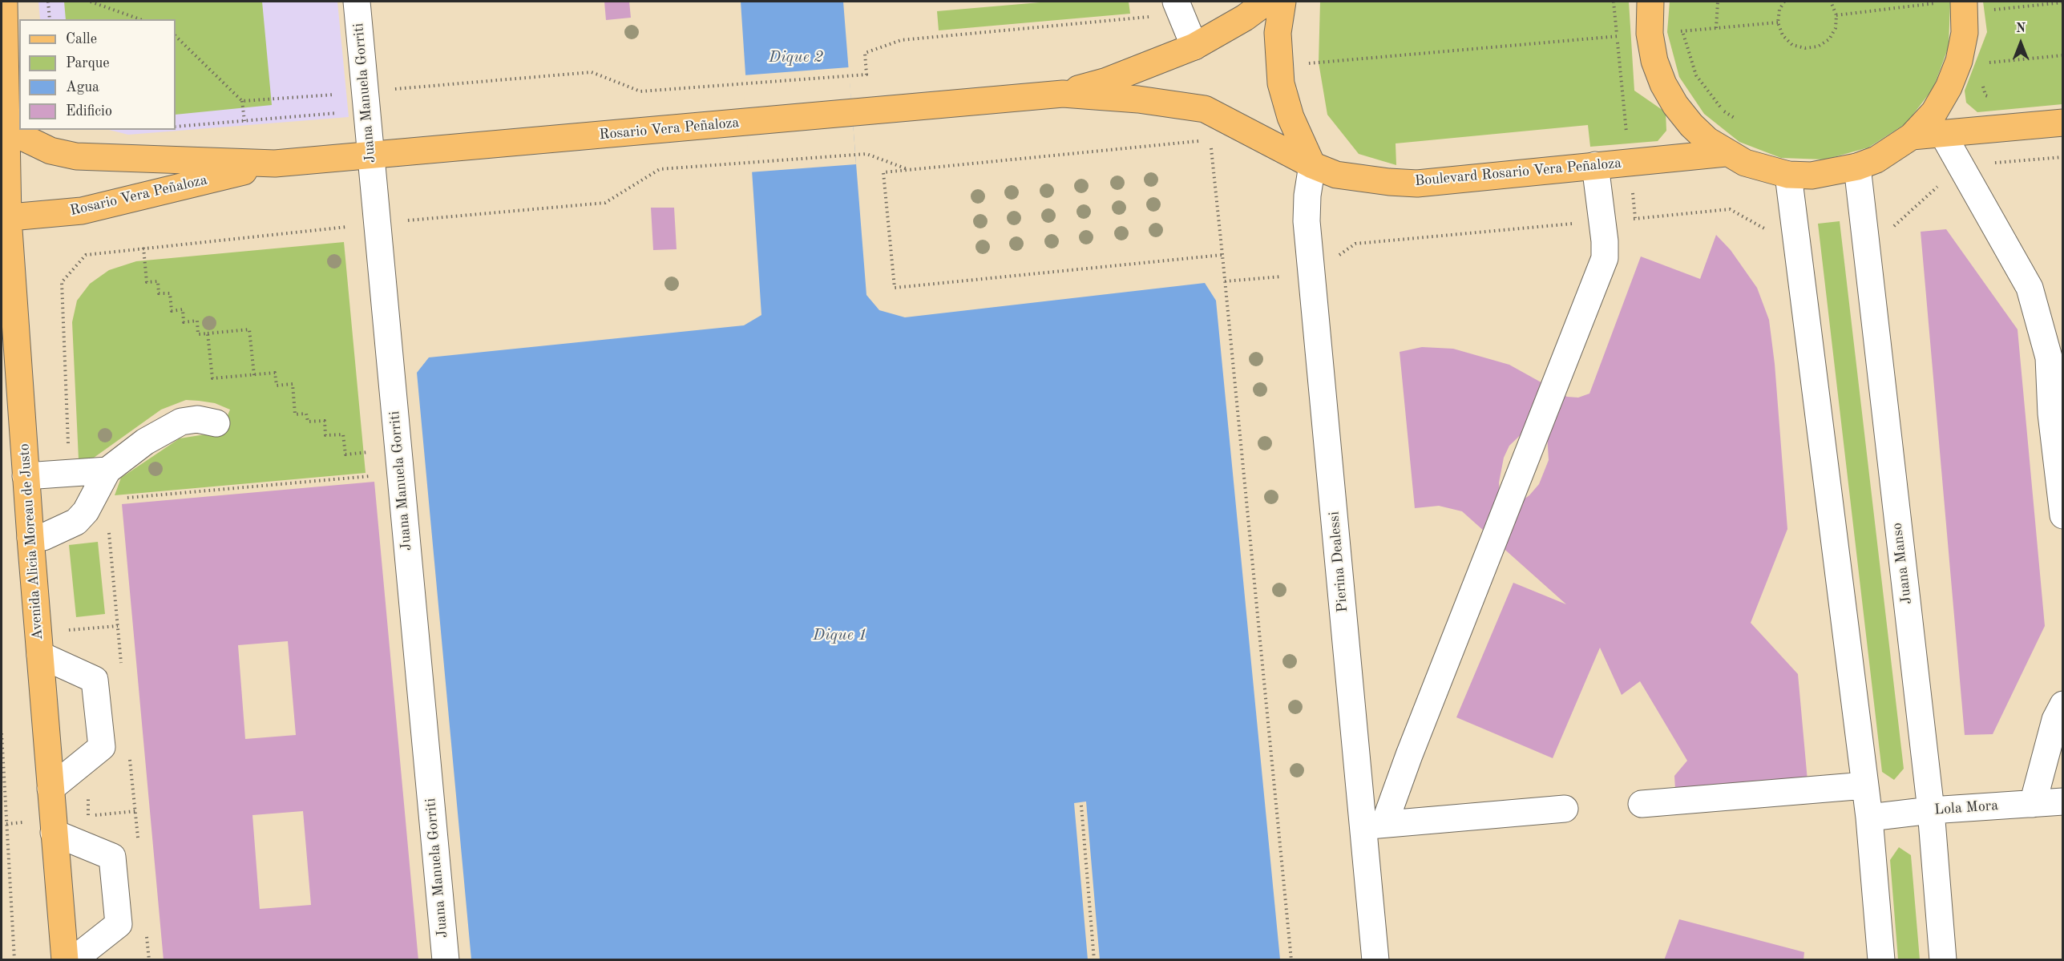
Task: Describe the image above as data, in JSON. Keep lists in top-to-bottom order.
{
  "streets": {
    "main road": ["Rosario Vera Peñaloza", "Boulevard Rosario Vera Peñaloza", "Avenida Alicia Moreau de Justo"],
    "street": [
      "Juana Manuela Gorriti",
      "Pierina Dealessi",
      "Juana Manso",
      "Lola Mora"
    ]
  },
  "crossings": [
    ["Juana Manuela Gorriti", "Rosario Vera Peñaloza"],
    ["Rosario Vera Peñaloza", "Boulevard Rosario Vera Peñaloza"],
    ["Rosario Vera Peñaloza", "Avenida Alicia Moreau de Justo"],
    ["Rosario Vera Peñaloza", "Pierina Dealessi"],
    ["Boulevard Rosario Vera Peñaloza", "Pierina Dealessi"],
    ["Juana Manso", "Lola Mora"]
  ],
  "water": ["Dique 2", "Dique 1"],
  "legend": [
    "Calle",
    "Parque",
    "Agua",
    "Edificio"
  ],
  "north": "top"
}
